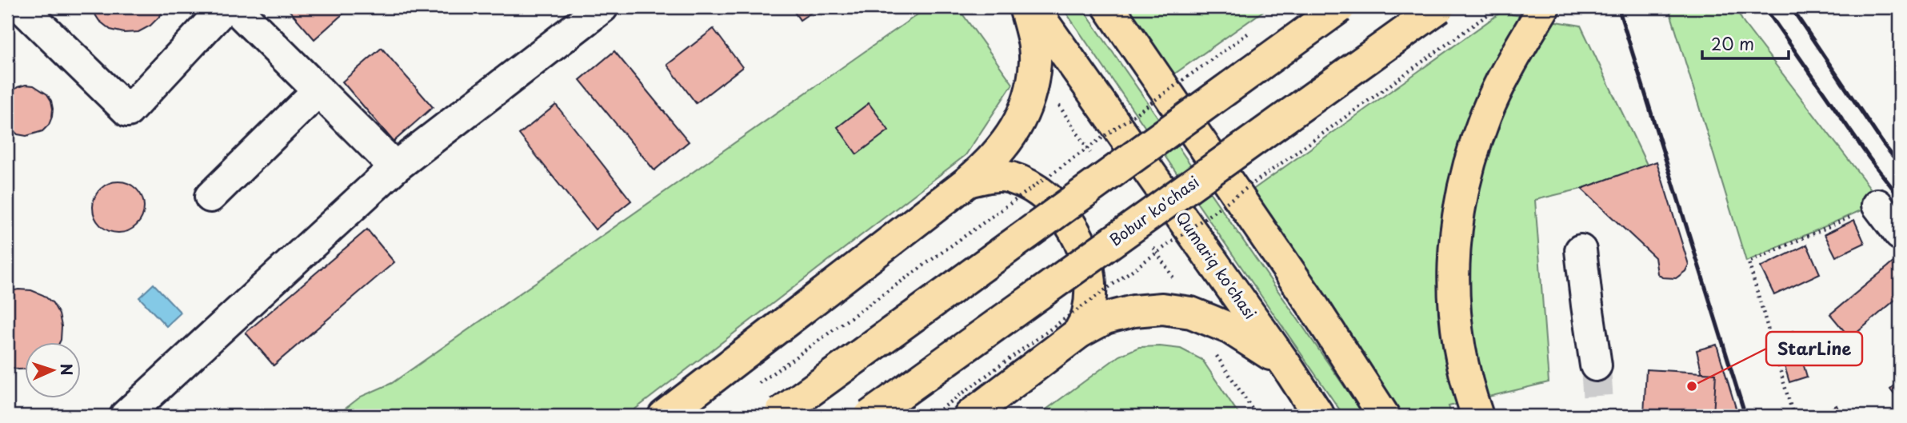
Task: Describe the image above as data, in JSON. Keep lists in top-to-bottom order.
{
  "streets": {
    "main road": ["Bobur ko'chasi", "Qumariq ko'chasi"]
  },
  "places": ["StarLine"],
  "scale_bar": "20 m",
  "north": "right"
}
